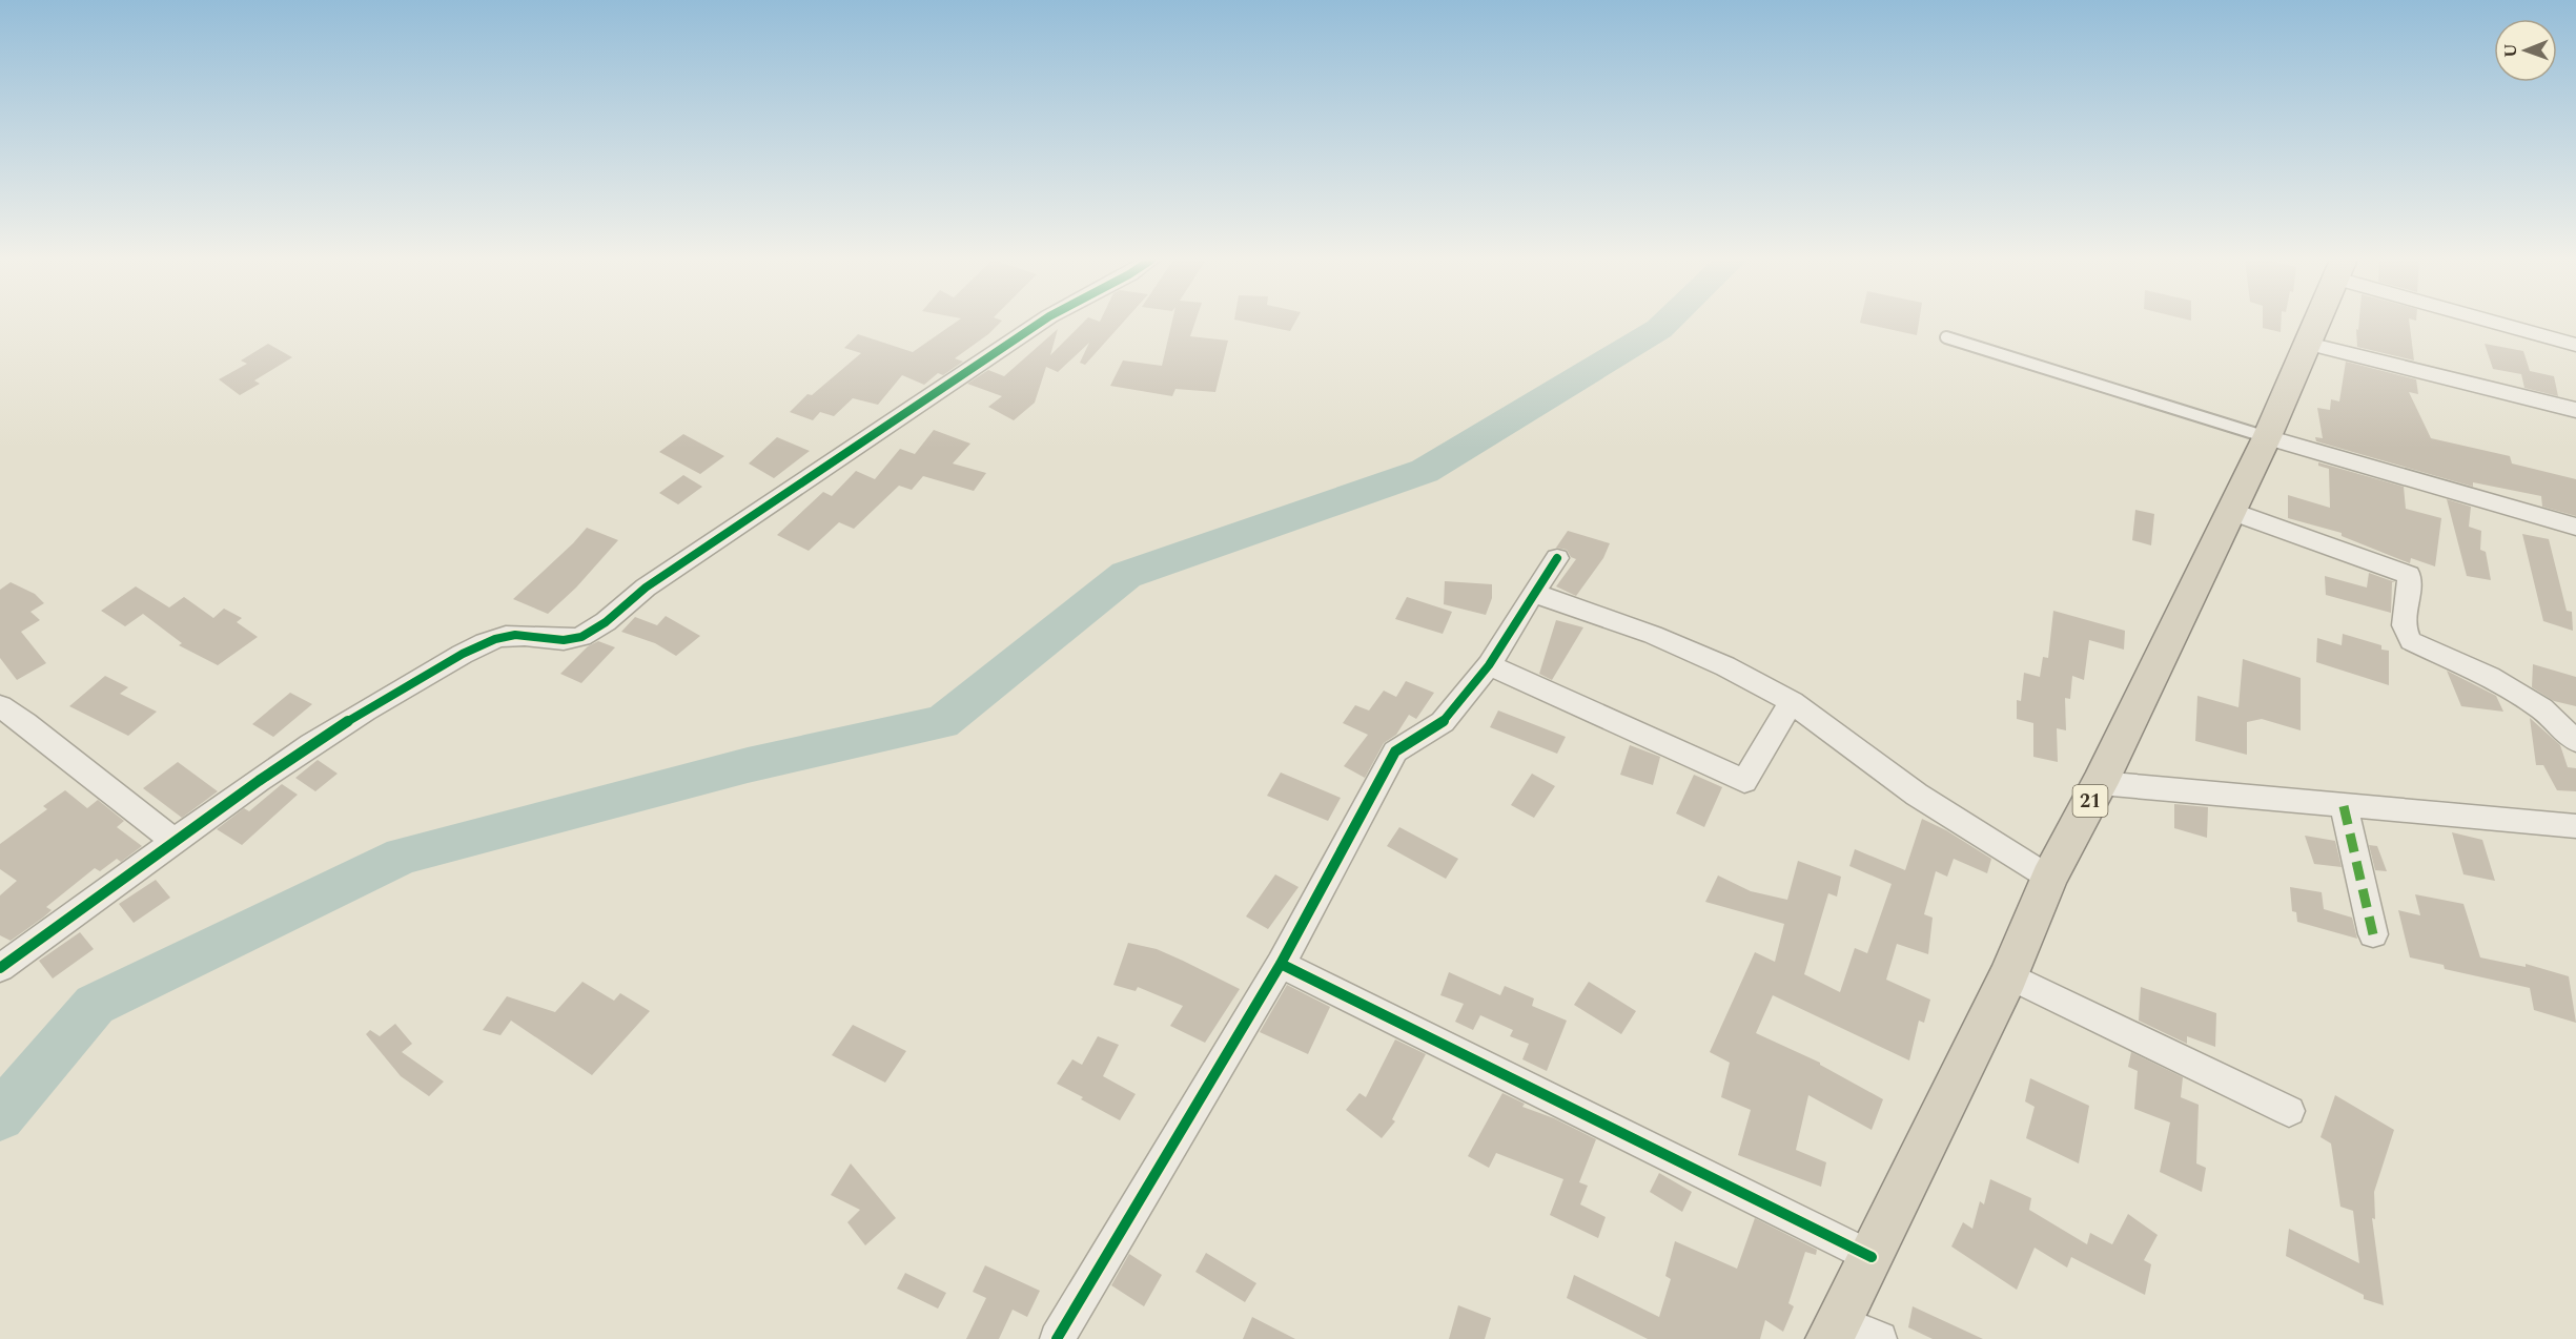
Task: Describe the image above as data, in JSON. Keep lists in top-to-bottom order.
{
  "streets": {
    "highway": ["21"]
  },
  "north": "left"
}
